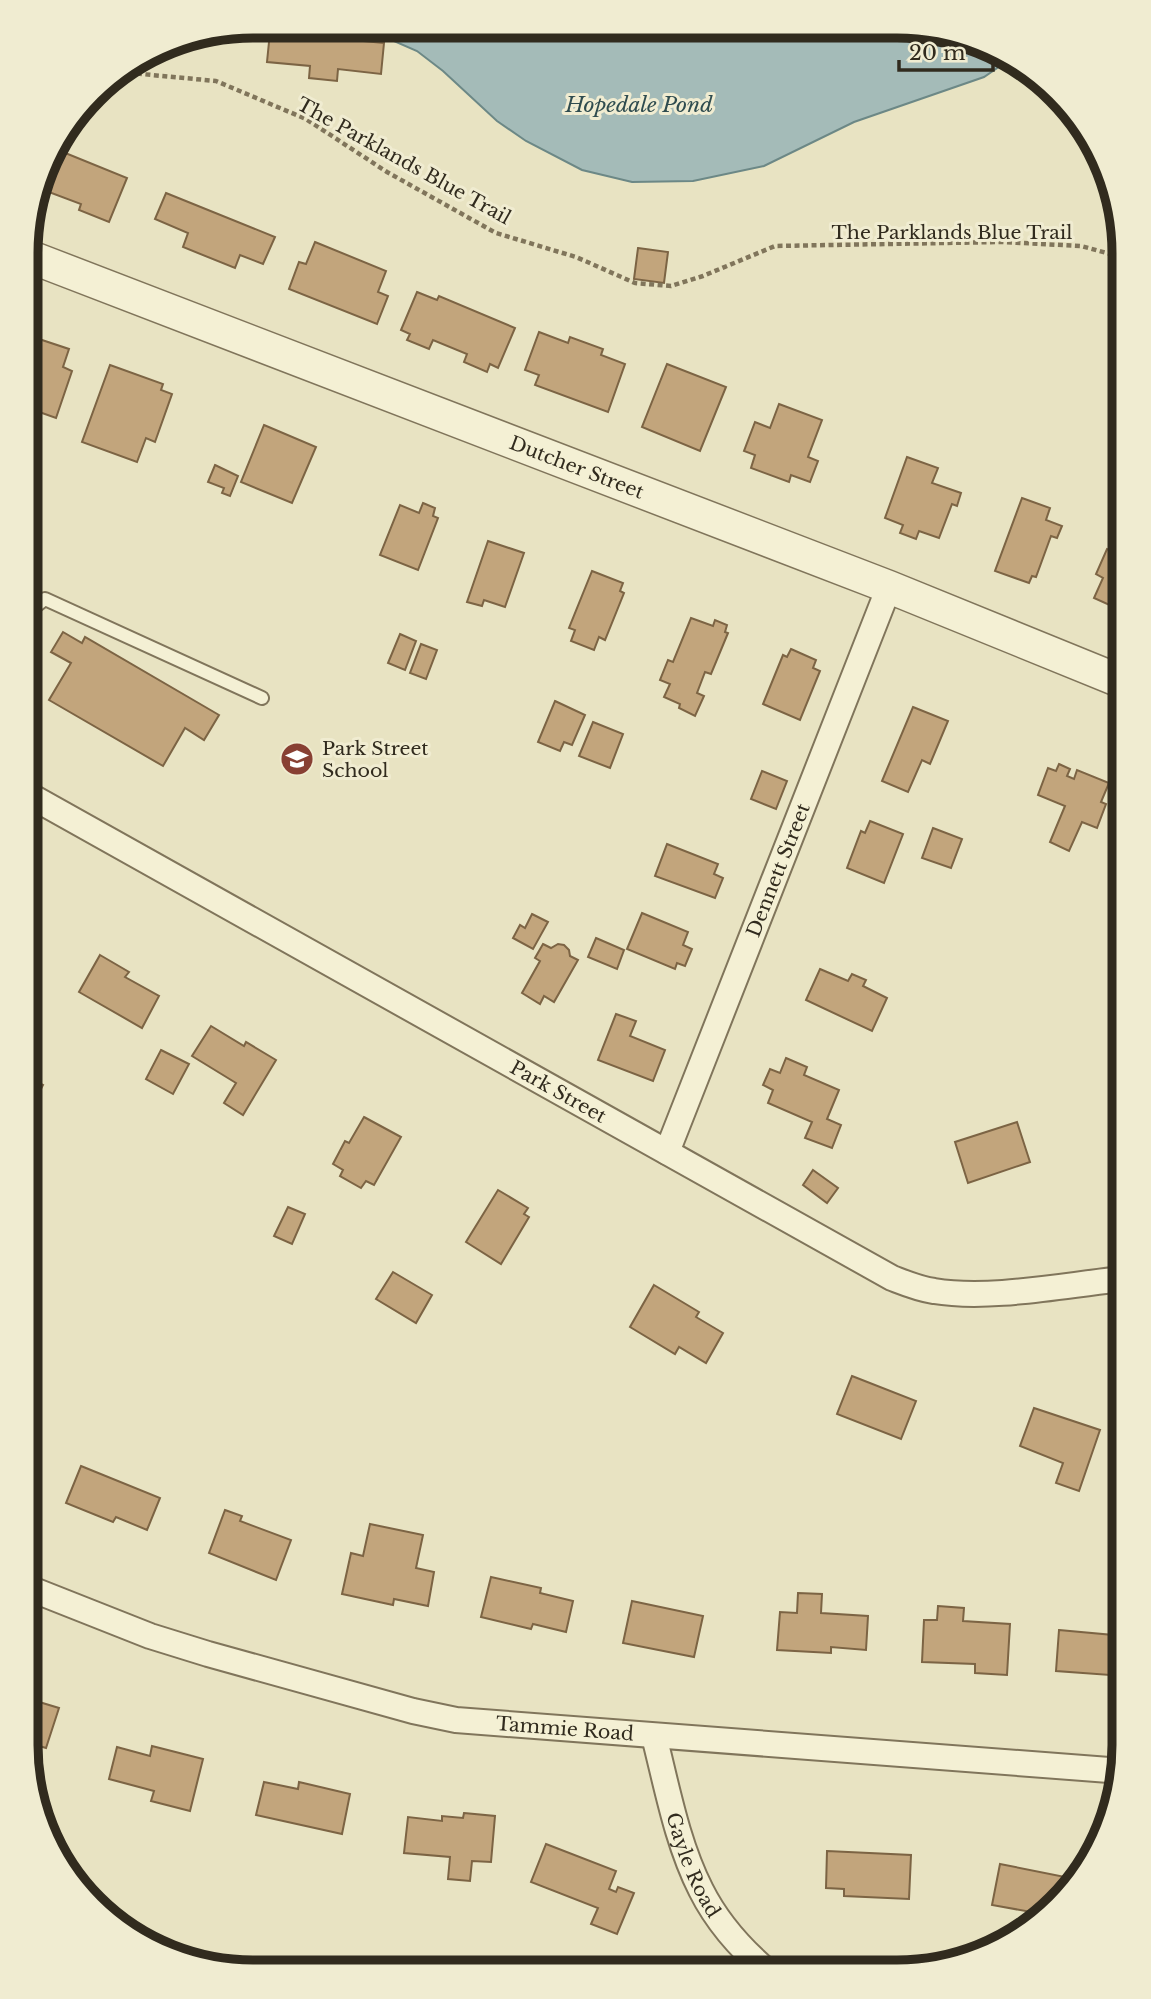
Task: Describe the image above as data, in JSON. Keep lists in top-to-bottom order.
{
  "streets": {
    "street": [
      "Dutcher Street",
      "Dennett Street",
      "Park Street",
      "Tammie Road",
      "Gayle Road"
    ],
    "path": ["The Parklands Blue Trail"]
  },
  "crossings": [
    ["Dutcher Street", "Dennett Street"],
    ["Dennett Street", "Park Street"],
    ["Tammie Road", "Gayle Road"]
  ],
  "water": ["Hopedale Pond"],
  "places": {
    "school or university": ["Park Street School"]
  },
  "scale_bar": "20 m"
}
